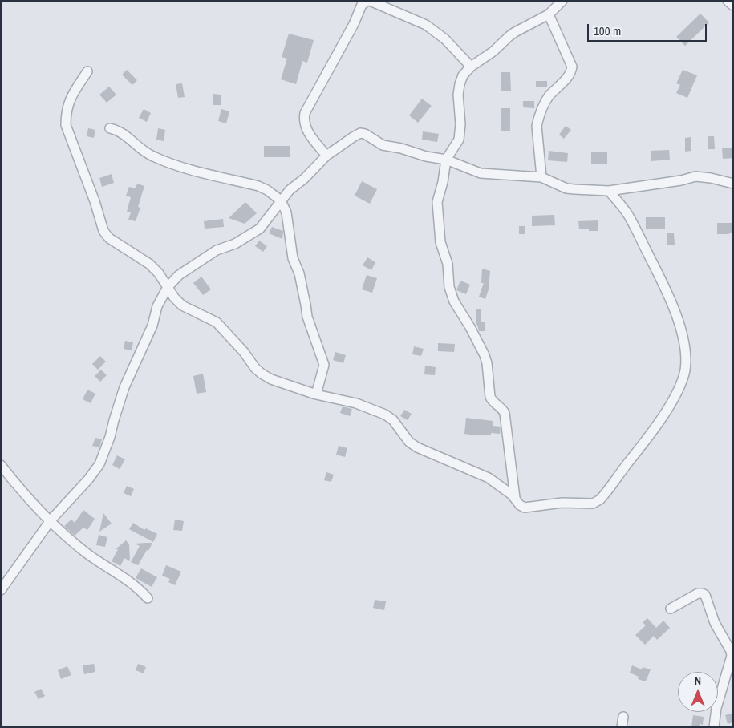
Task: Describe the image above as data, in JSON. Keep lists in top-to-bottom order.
{
  "scale_bar": "100 m",
  "north": "top"
}
